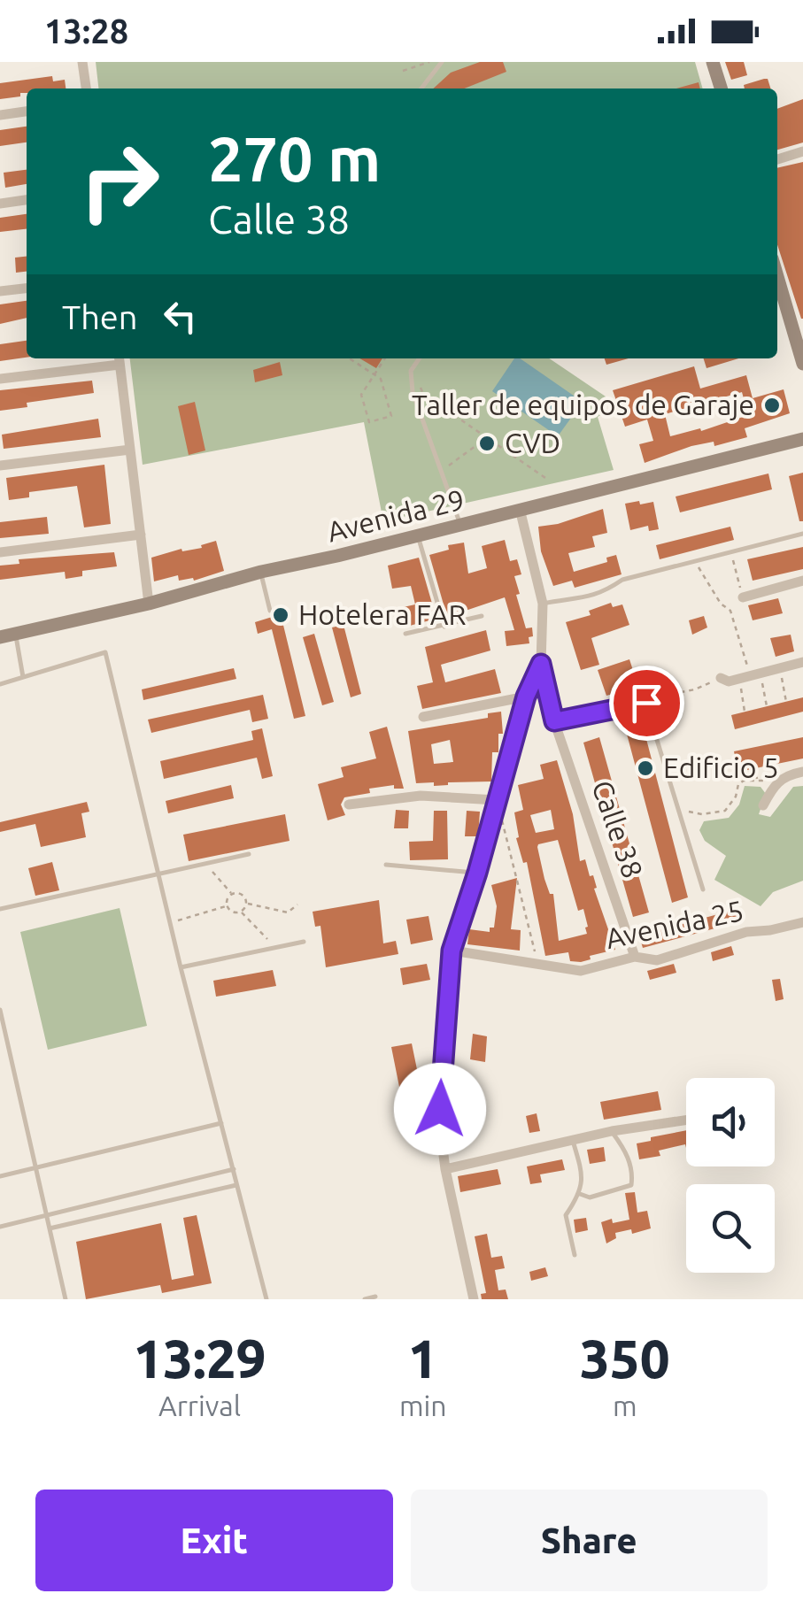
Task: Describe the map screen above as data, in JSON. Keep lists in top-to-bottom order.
{
  "streets": {
    "main road": ["Avenida 29"],
    "street": ["Calle 38", "Avenida 25"]
  },
  "crossings": [
    ["Avenida 29", "Calle 38"],
    ["Calle 38", "Avenida 25"]
  ],
  "places": [
    "Taller de equipos de Garaje",
    "CVD",
    "Hotelera FAR",
    "Edificio 5"
  ],
  "page": {
    "status": "13:28",
    "turn": ["270 m", "Calle 38"],
    "then": "Then",
    "eta": [
      "13:29",
      "Arrival",
      "1",
      "min",
      "350",
      "m"
    ],
    "buttons": ["Exit", "Share"]
  }
}
